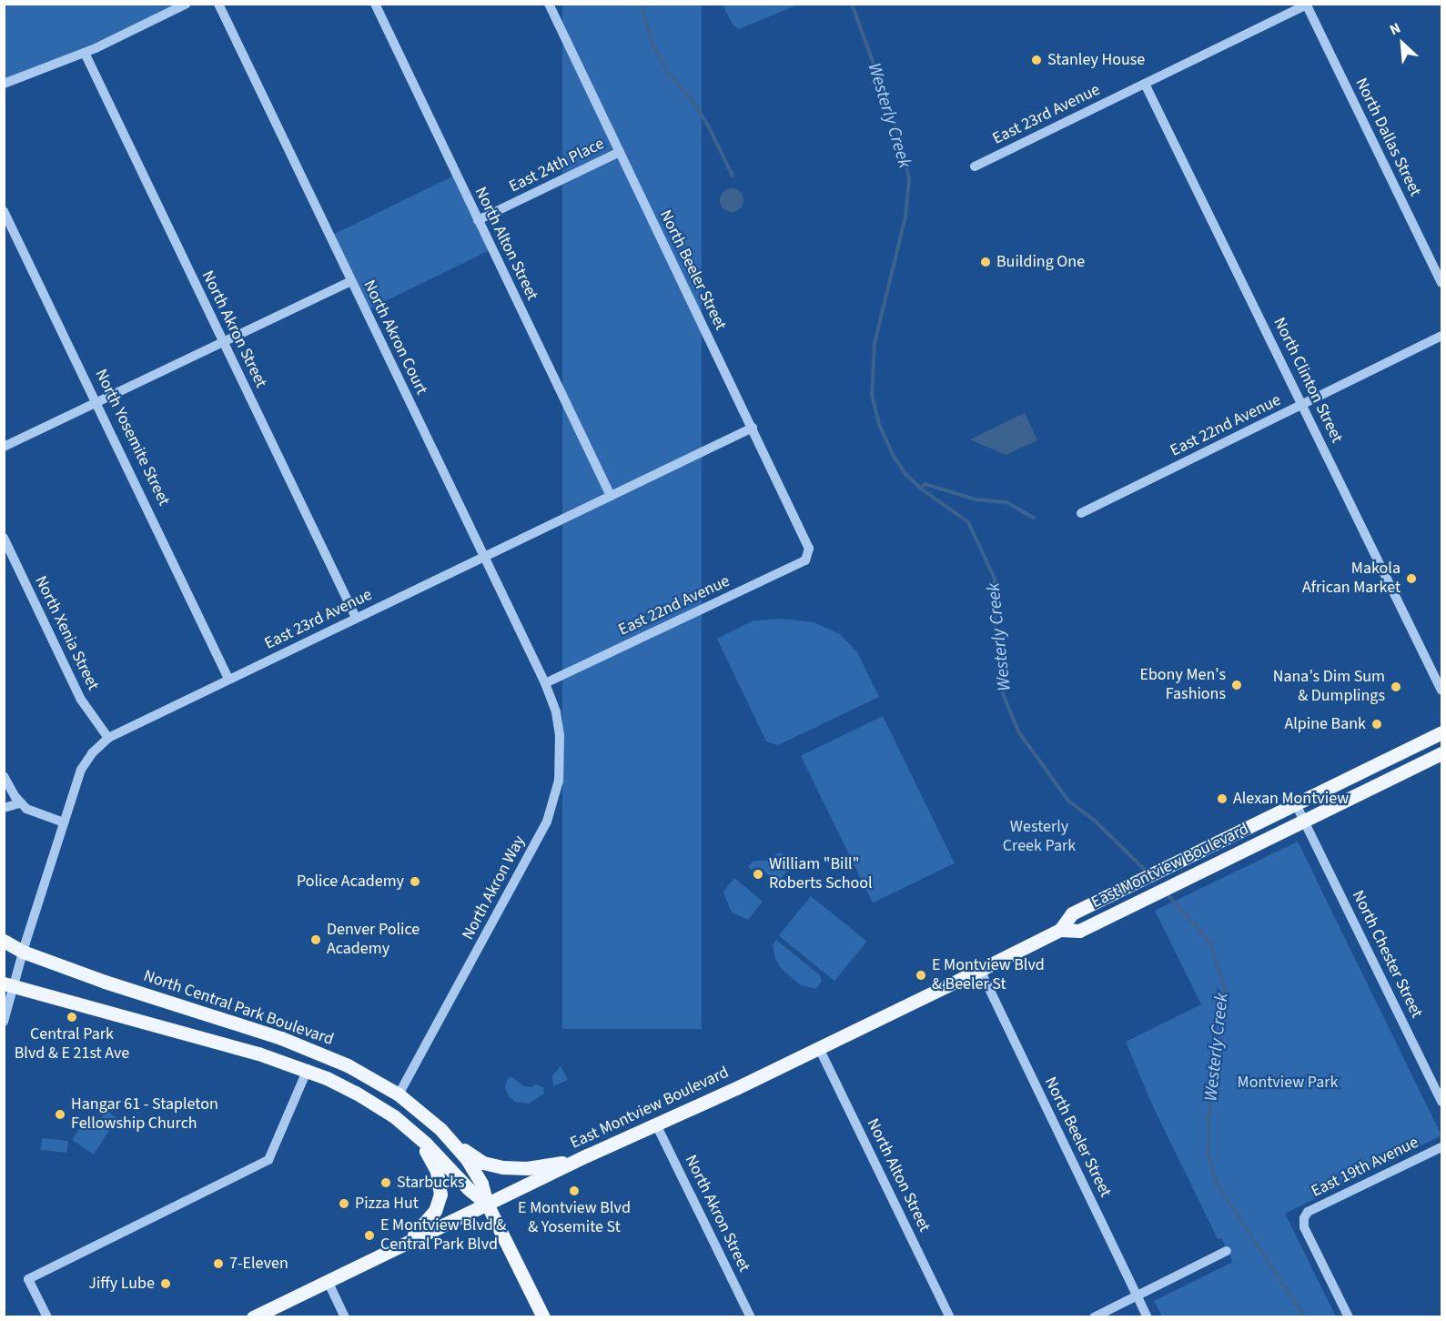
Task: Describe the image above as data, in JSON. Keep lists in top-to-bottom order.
{
  "streets": {
    "main road": ["East Montview Boulevard", "North Central Park Boulevard"],
    "street": [
      "East 23rd Avenue",
      "North Dallas Street",
      "East 24th Place",
      "North Alton Street",
      "North Beeler Street",
      "North Akron Street",
      "North Akron Court",
      "North Clinton Street",
      "East 22nd Avenue",
      "North Yosemite Street",
      "North Xenia Street",
      "North Akron Way",
      "North Chester Street",
      "East 19th Avenue"
    ]
  },
  "crossings": [
    ["East 23rd Avenue", "North Dallas Street"],
    ["East 23rd Avenue", "North Alton Street"],
    ["East 23rd Avenue", "North Beeler Street"],
    ["East 23rd Avenue", "North Akron Street"],
    ["East 23rd Avenue", "North Akron Court"],
    ["East 23rd Avenue", "North Clinton Street"],
    ["East 23rd Avenue", "North Yosemite Street"],
    ["East 23rd Avenue", "North Xenia Street"],
    ["East 23rd Avenue", "North Central Park Boulevard"],
    ["East 24th Place", "North Alton Street"],
    ["East 24th Place", "North Beeler Street"],
    ["North Alton Street", "East Montview Boulevard"],
    ["North Beeler Street", "East 22nd Avenue"],
    ["North Beeler Street", "East Montview Boulevard"],
    ["North Akron Street", "East Montview Boulevard"],
    ["North Akron Court", "East 22nd Avenue"],
    ["North Akron Court", "North Akron Way"],
    ["North Clinton Street", "East 22nd Avenue"],
    ["East 22nd Avenue", "North Akron Way"],
    ["East Montview Boulevard", "North Chester Street"],
    ["East Montview Boulevard", "North Central Park Boulevard"],
    ["North Akron Way", "North Central Park Boulevard"]
  ],
  "water": ["Westerly Creek"],
  "parks": ["Westerly Creek Park", "Montview Park"],
  "places": [
    "Stanley House",
    "Building One",
    "Makola African Market",
    "Ebony Men's Fashions",
    "Nana's Dim Sum & Dumplings",
    "Alpine Bank",
    "Alexan Montview",
    "William \"Bill\" Roberts School",
    "Police Academy",
    "Denver Police Academy",
    "E Montview Blvd & Beeler St",
    "Central Park Blvd & E 21st Ave",
    "Hangar 61 - Stapleton Fellowship Church",
    "Starbucks",
    "E Montview Blvd & Yosemite St",
    "Pizza Hut",
    "E Montview Blvd & Central Park Blvd",
    "7-Eleven",
    "Jiffy Lube"
  ],
  "north": "top left"
}
